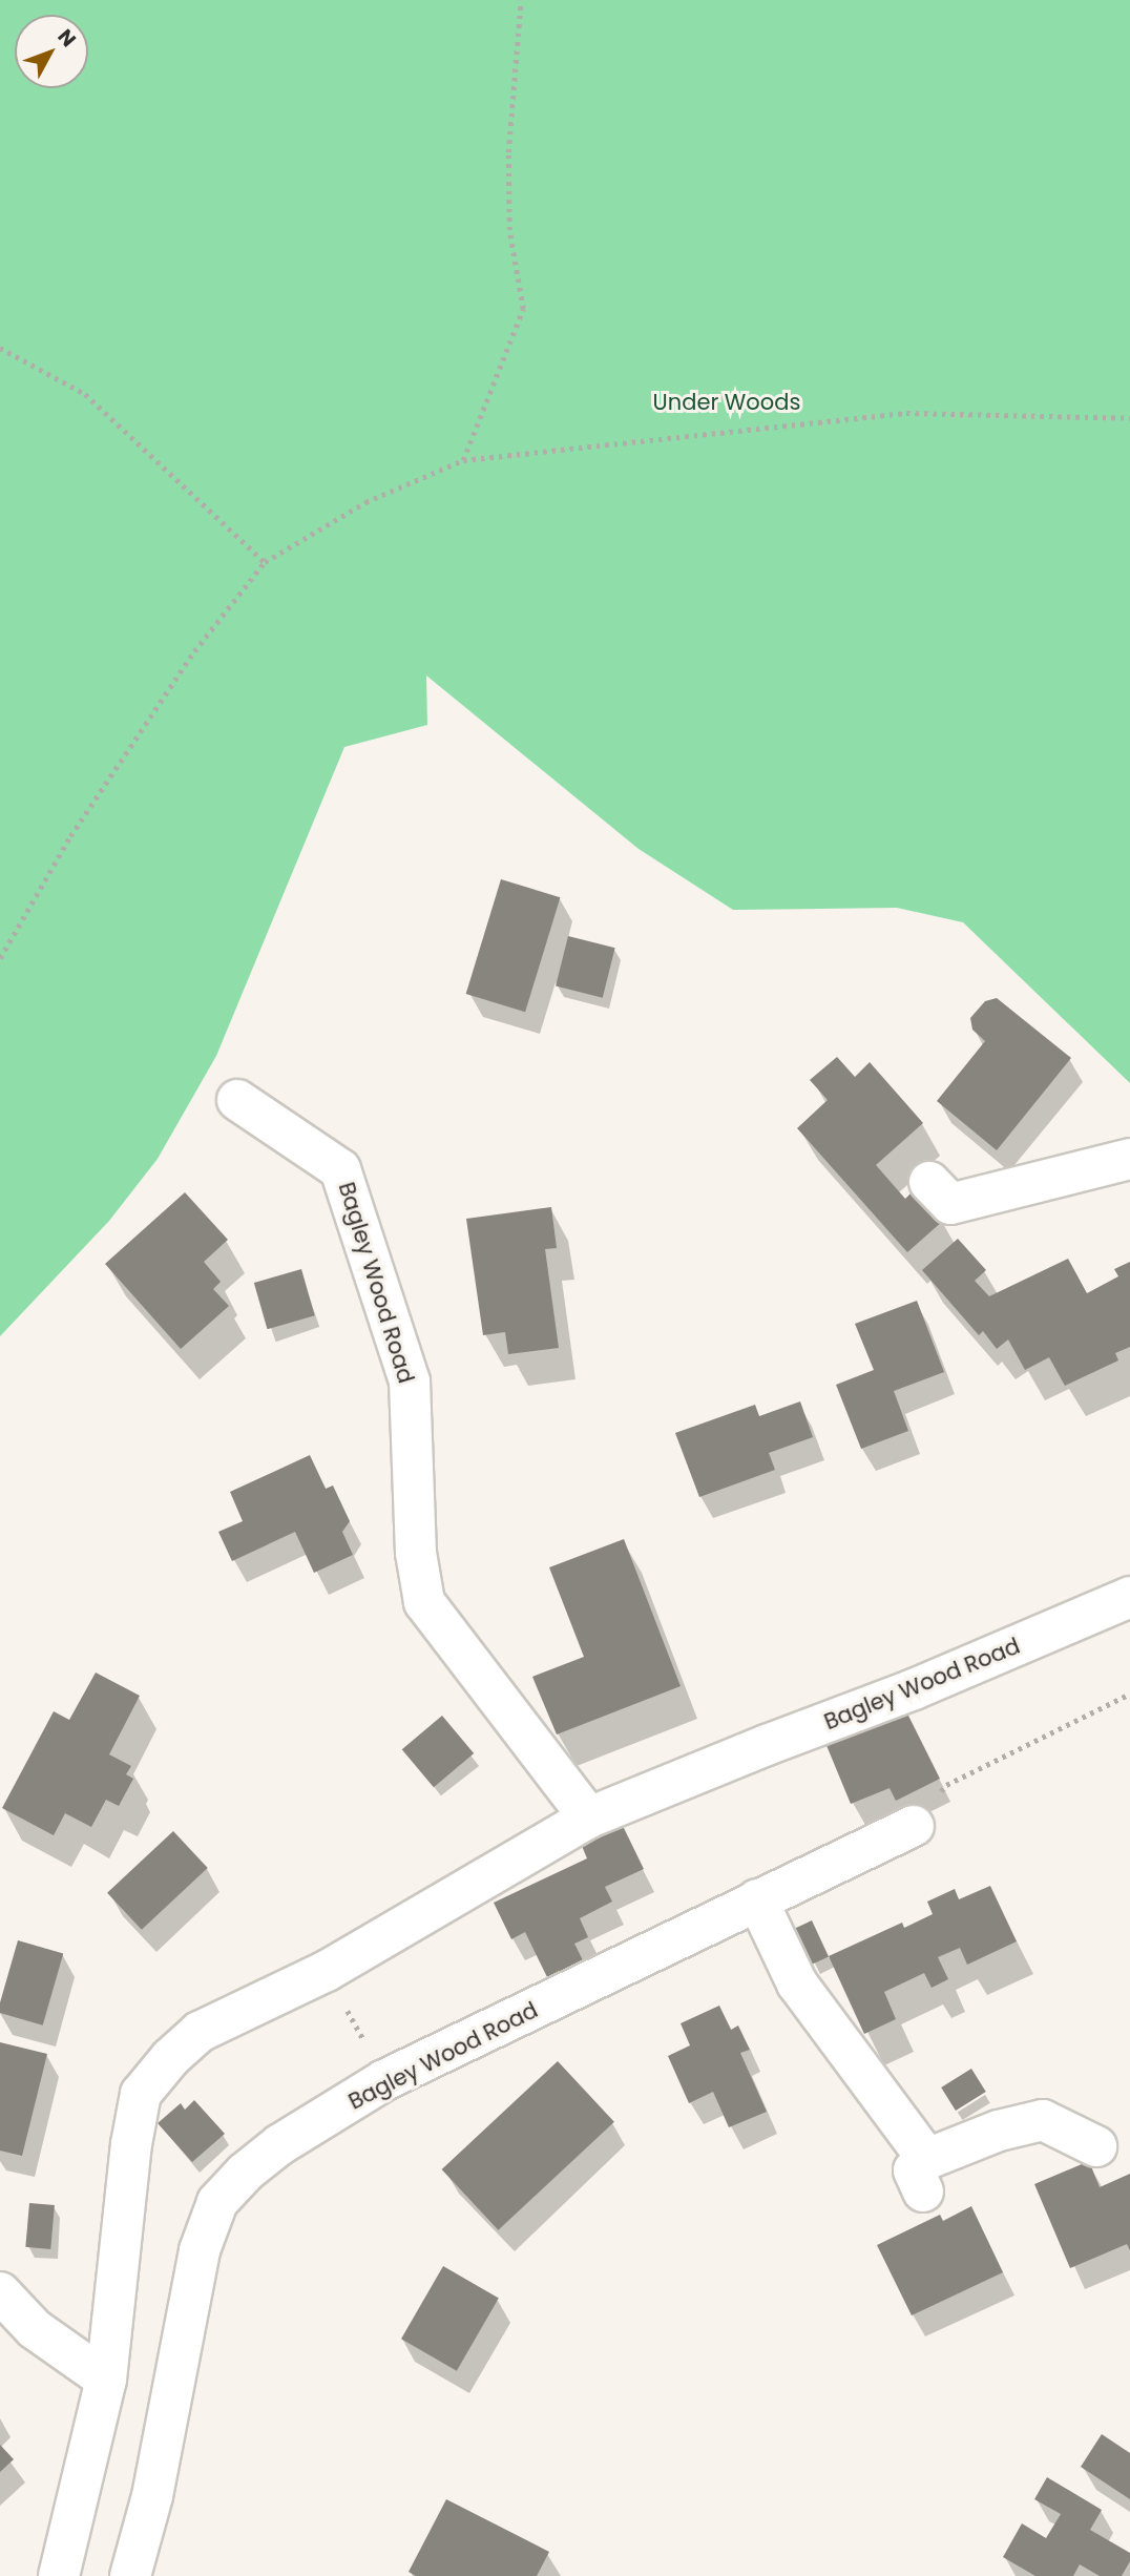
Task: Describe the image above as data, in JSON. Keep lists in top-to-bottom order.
{
  "streets": {
    "street": ["Bagley Wood Road"]
  },
  "parks": ["Under Woods"],
  "north": "top right"
}
